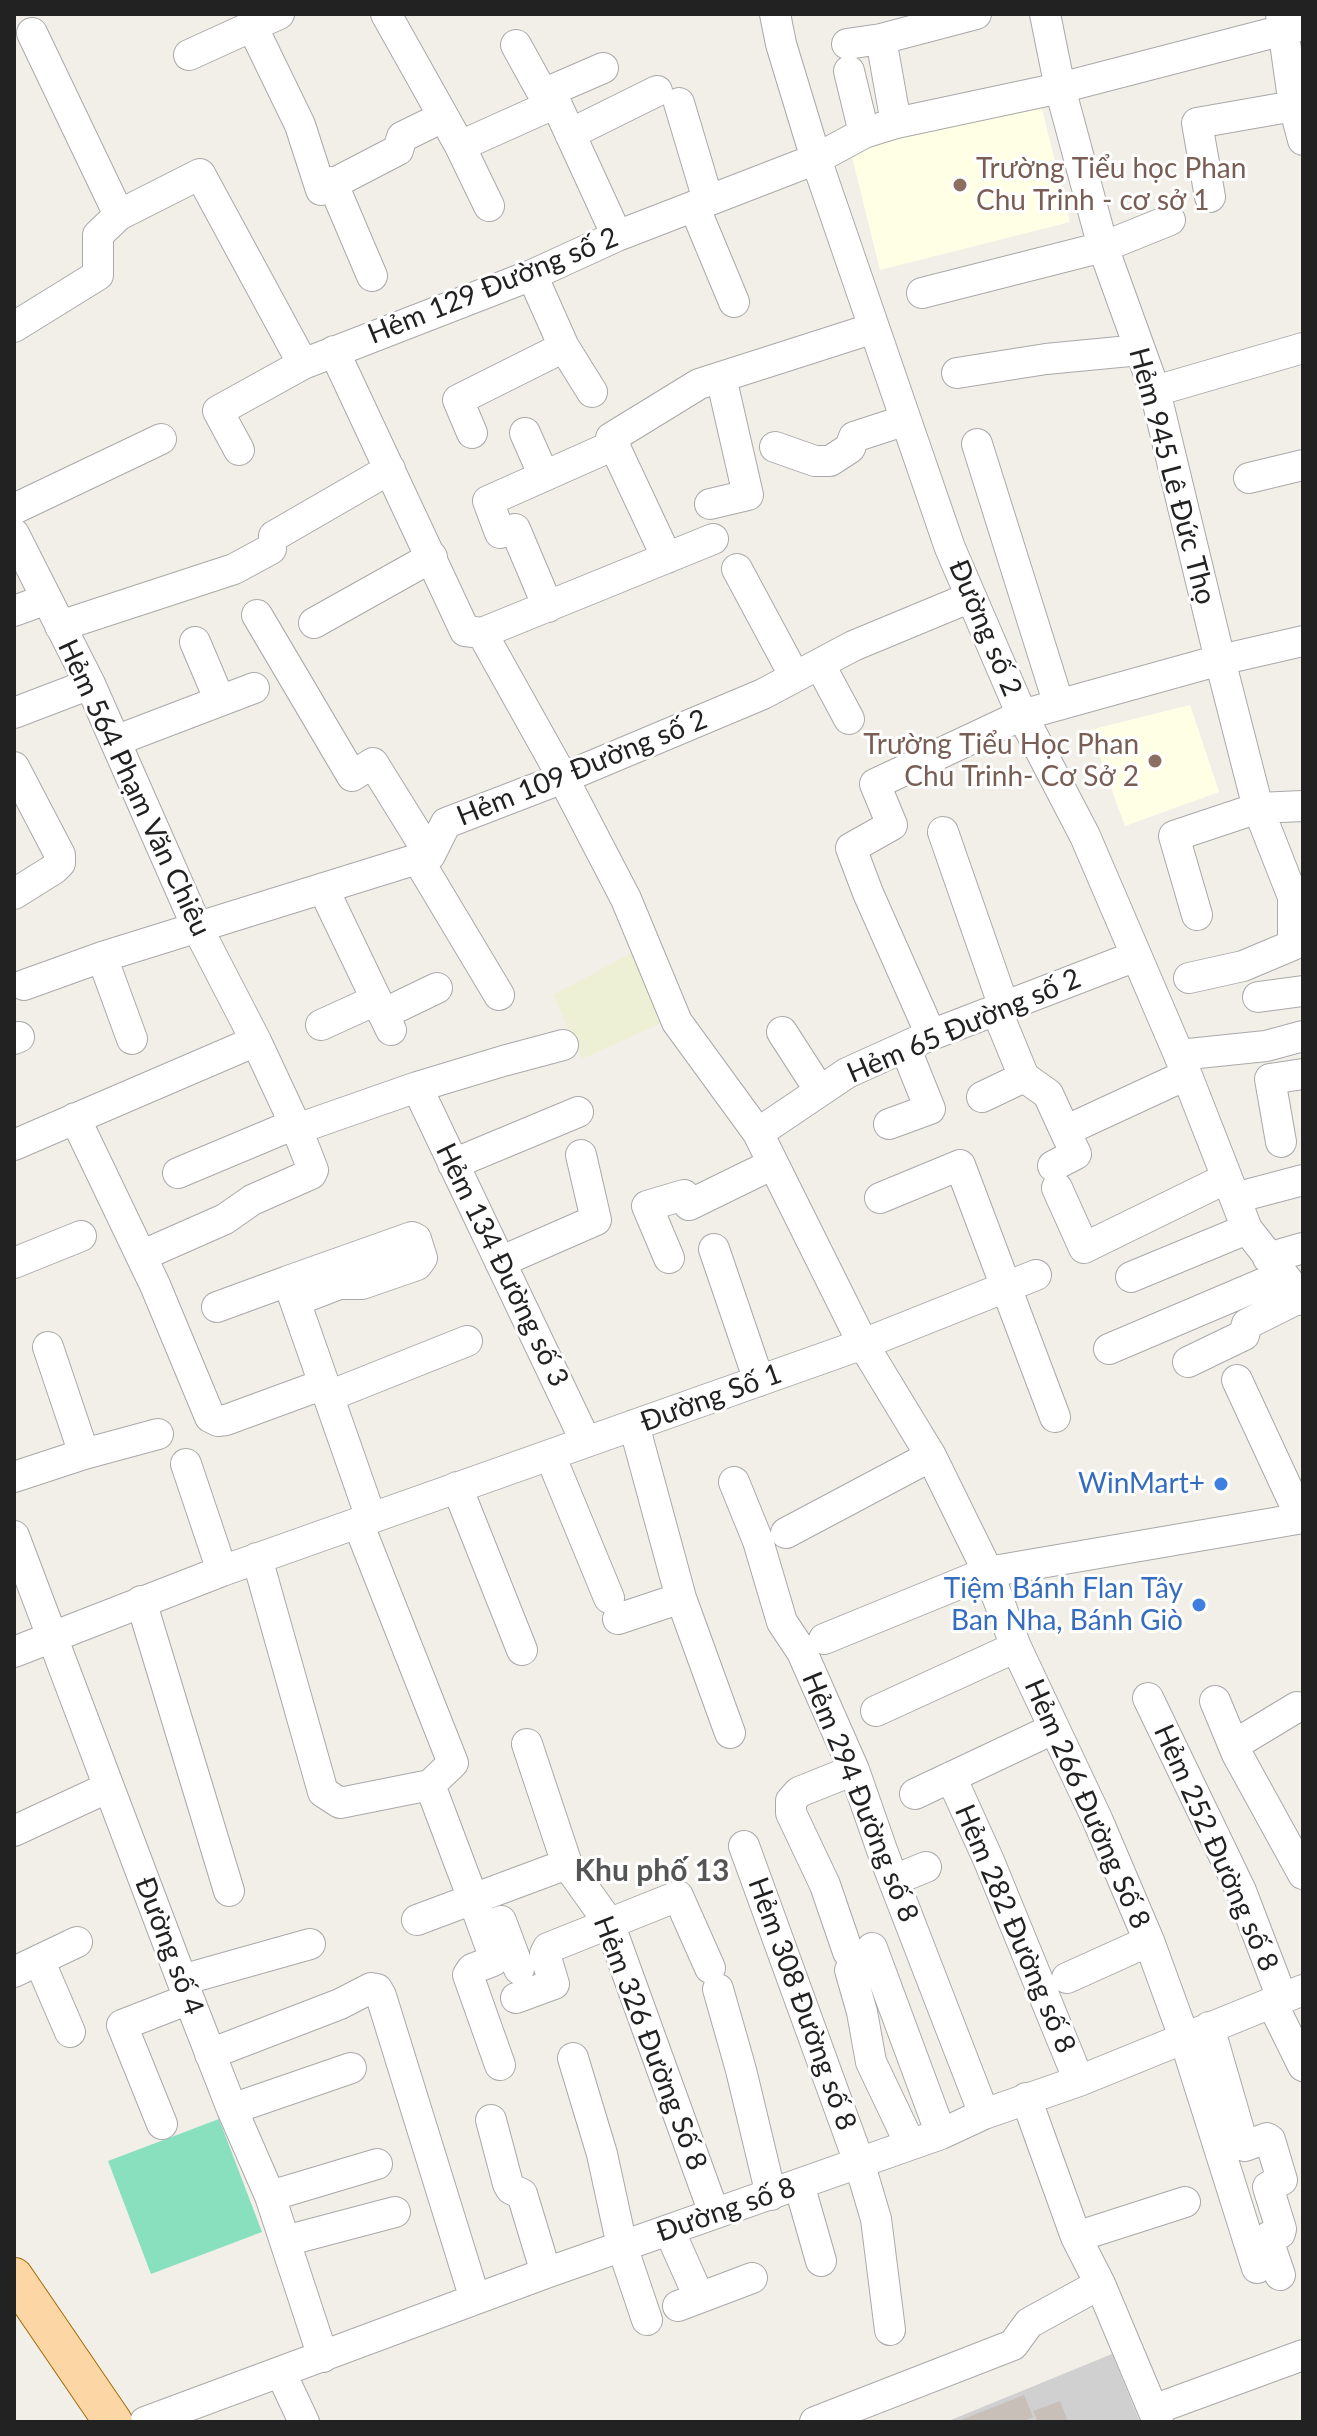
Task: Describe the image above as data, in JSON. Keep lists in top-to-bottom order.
{
  "streets": {
    "street": [
      "Hẻm 129 Đường số 2",
      "Hẻm 945 Lê Đức Thọ",
      "Đường số 2",
      "Hẻm 109 Đường số 2",
      "Hẻm 564 Phạm Văn Chiêu",
      "Hẻm 65 Đường số 2",
      "Hẻm 134 Đường số 3",
      "Đường Số 1",
      "Hẻm 294 Đường số 8",
      "Hẻm 266 Đường Số 8",
      "Hẻm 252 Đường số 8",
      "Hẻm 282 Đường số 8",
      "Đường số 4",
      "Hẻm 308 Đường số 8",
      "Hẻm 326 Đường Số 8",
      "Đường số 8"
    ]
  },
  "crossings": [
    ["Hẻm 129 Đường số 2", "Hẻm 945 Lê Đức Thọ"],
    ["Hẻm 129 Đường số 2", "Đường số 2"],
    ["Đường số 2", "Hẻm 109 Đường số 2"],
    ["Đường số 2", "Hẻm 65 Đường số 2"],
    ["Hẻm 134 Đường số 3", "Đường Số 1"],
    ["Đường Số 1", "Đường số 4"],
    ["Hẻm 294 Đường số 8", "Đường số 8"],
    ["Hẻm 266 Đường Số 8", "Đường số 8"],
    ["Hẻm 252 Đường số 8", "Đường số 8"],
    ["Hẻm 282 Đường số 8", "Đường số 8"],
    ["Đường số 4", "Đường số 8"],
    ["Hẻm 308 Đường số 8", "Đường số 8"],
    ["Hẻm 326 Đường Số 8", "Đường số 8"]
  ],
  "districts": ["Khu phố 13"],
  "places": [
    "Trường Tiểu học Phan Chu Trinh - cơ sở 1",
    "Trường Tiểu Học Phan Chu Trinh- Cơ Sở 2",
    "WinMart+",
    "Tiệm Bánh Flan Tây Ban Nha, Bánh Giò"
  ]
}
